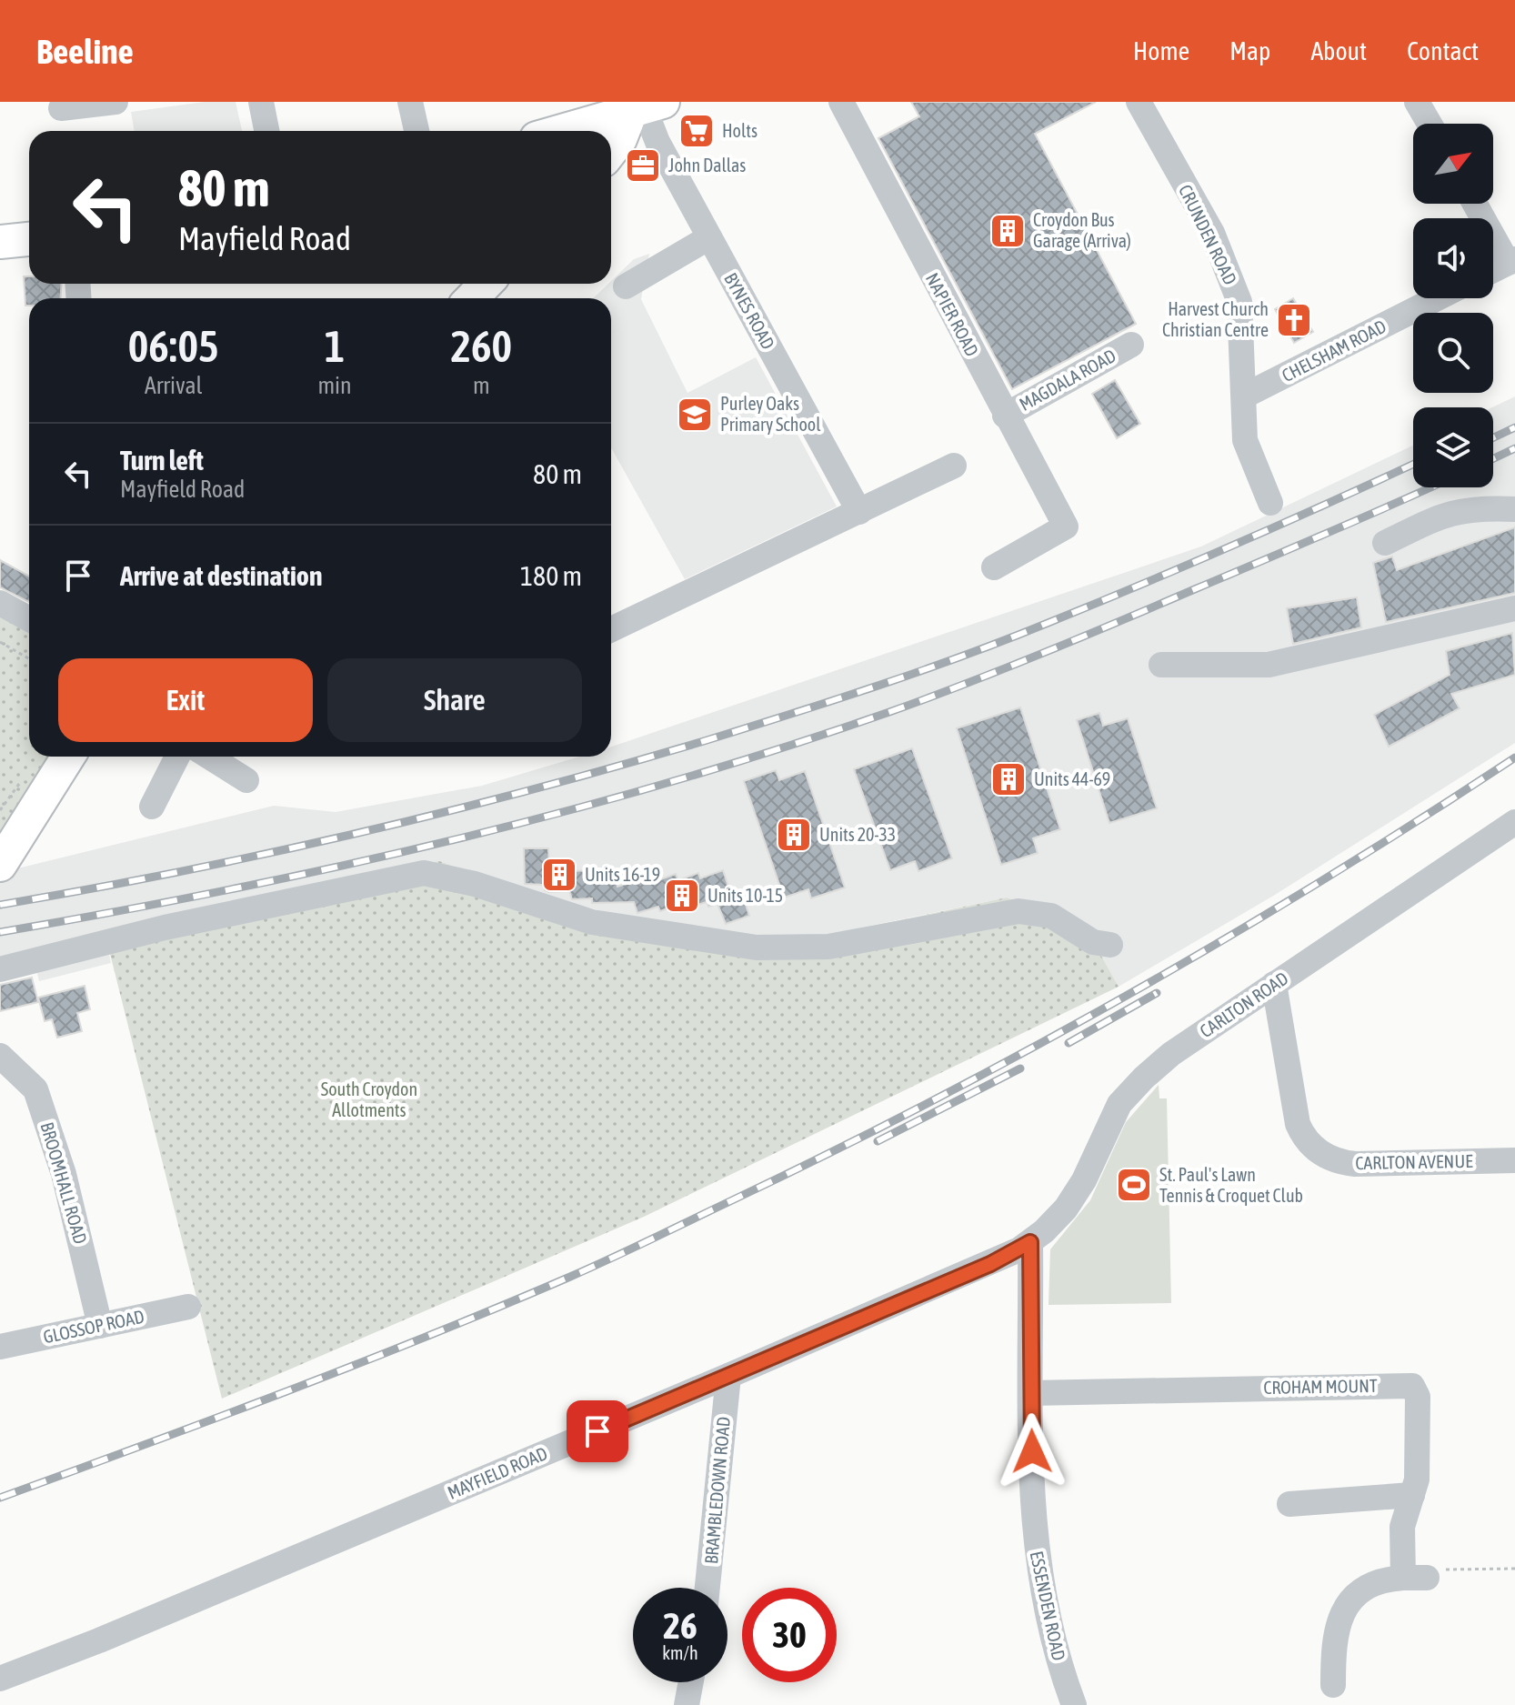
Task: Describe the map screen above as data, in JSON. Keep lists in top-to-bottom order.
{
  "streets": {
    "street": [
      "CRUNDEN ROAD",
      "BYNES ROAD",
      "NAPIER ROAD",
      "CHELSHAM ROAD",
      "MAGDALA ROAD",
      "CARLTON ROAD",
      "CARLTON AVENUE",
      "BROOMHALL ROAD",
      "GLOSSOP ROAD",
      "CROHAM MOUNT",
      "MAYFIELD ROAD",
      "BRAMBLEDOWN ROAD",
      "ESSENDEN ROAD"
    ]
  },
  "crossings": [
    ["CRUNDEN ROAD", "CHELSHAM ROAD"],
    ["NAPIER ROAD", "MAGDALA ROAD"],
    ["CARLTON ROAD", "CARLTON AVENUE"],
    ["CARLTON ROAD", "MAYFIELD ROAD"],
    ["CARLTON ROAD", "ESSENDEN ROAD"],
    ["BROOMHALL ROAD", "GLOSSOP ROAD"],
    ["CROHAM MOUNT", "ESSENDEN ROAD"],
    ["MAYFIELD ROAD", "BRAMBLEDOWN ROAD"],
    ["MAYFIELD ROAD", "ESSENDEN ROAD"]
  ],
  "parks": ["South Croydon Allotments"],
  "places": {
    "supermarket": ["Holts"],
    "office": ["John Dallas"],
    "building": [
      "Croydon Bus Garage (Arriva)",
      "Units 44-69",
      "Units 20-33",
      "Units 16-19",
      "Units 10-15"
    ],
    "church": ["Harvest Church Christian Centre"],
    "school or university": ["Purley Oaks Primary School"],
    "sports": ["St. Paul's Lawn Tennis & Croquet Club"]
  },
  "north": "top right",
  "page": {
    "header": "Beeline",
    "nav": [
      "Home",
      "Map",
      "About",
      "Contact"
    ],
    "turn": ["80 m", "Mayfield Road"],
    "eta": [
      "06:05",
      "Arrival",
      "1",
      "min",
      "260",
      "m"
    ],
    "list": [
      {
        "name": "Turn left",
        "note": "Mayfield Road",
        "value": "80 m"
      },
      {
        "name": "Arrive at destination",
        "value": "180 m"
      }
    ],
    "buttons": ["Exit", "Share"],
    "speed": "26 km/h",
    "limit": "30"
  }
}
